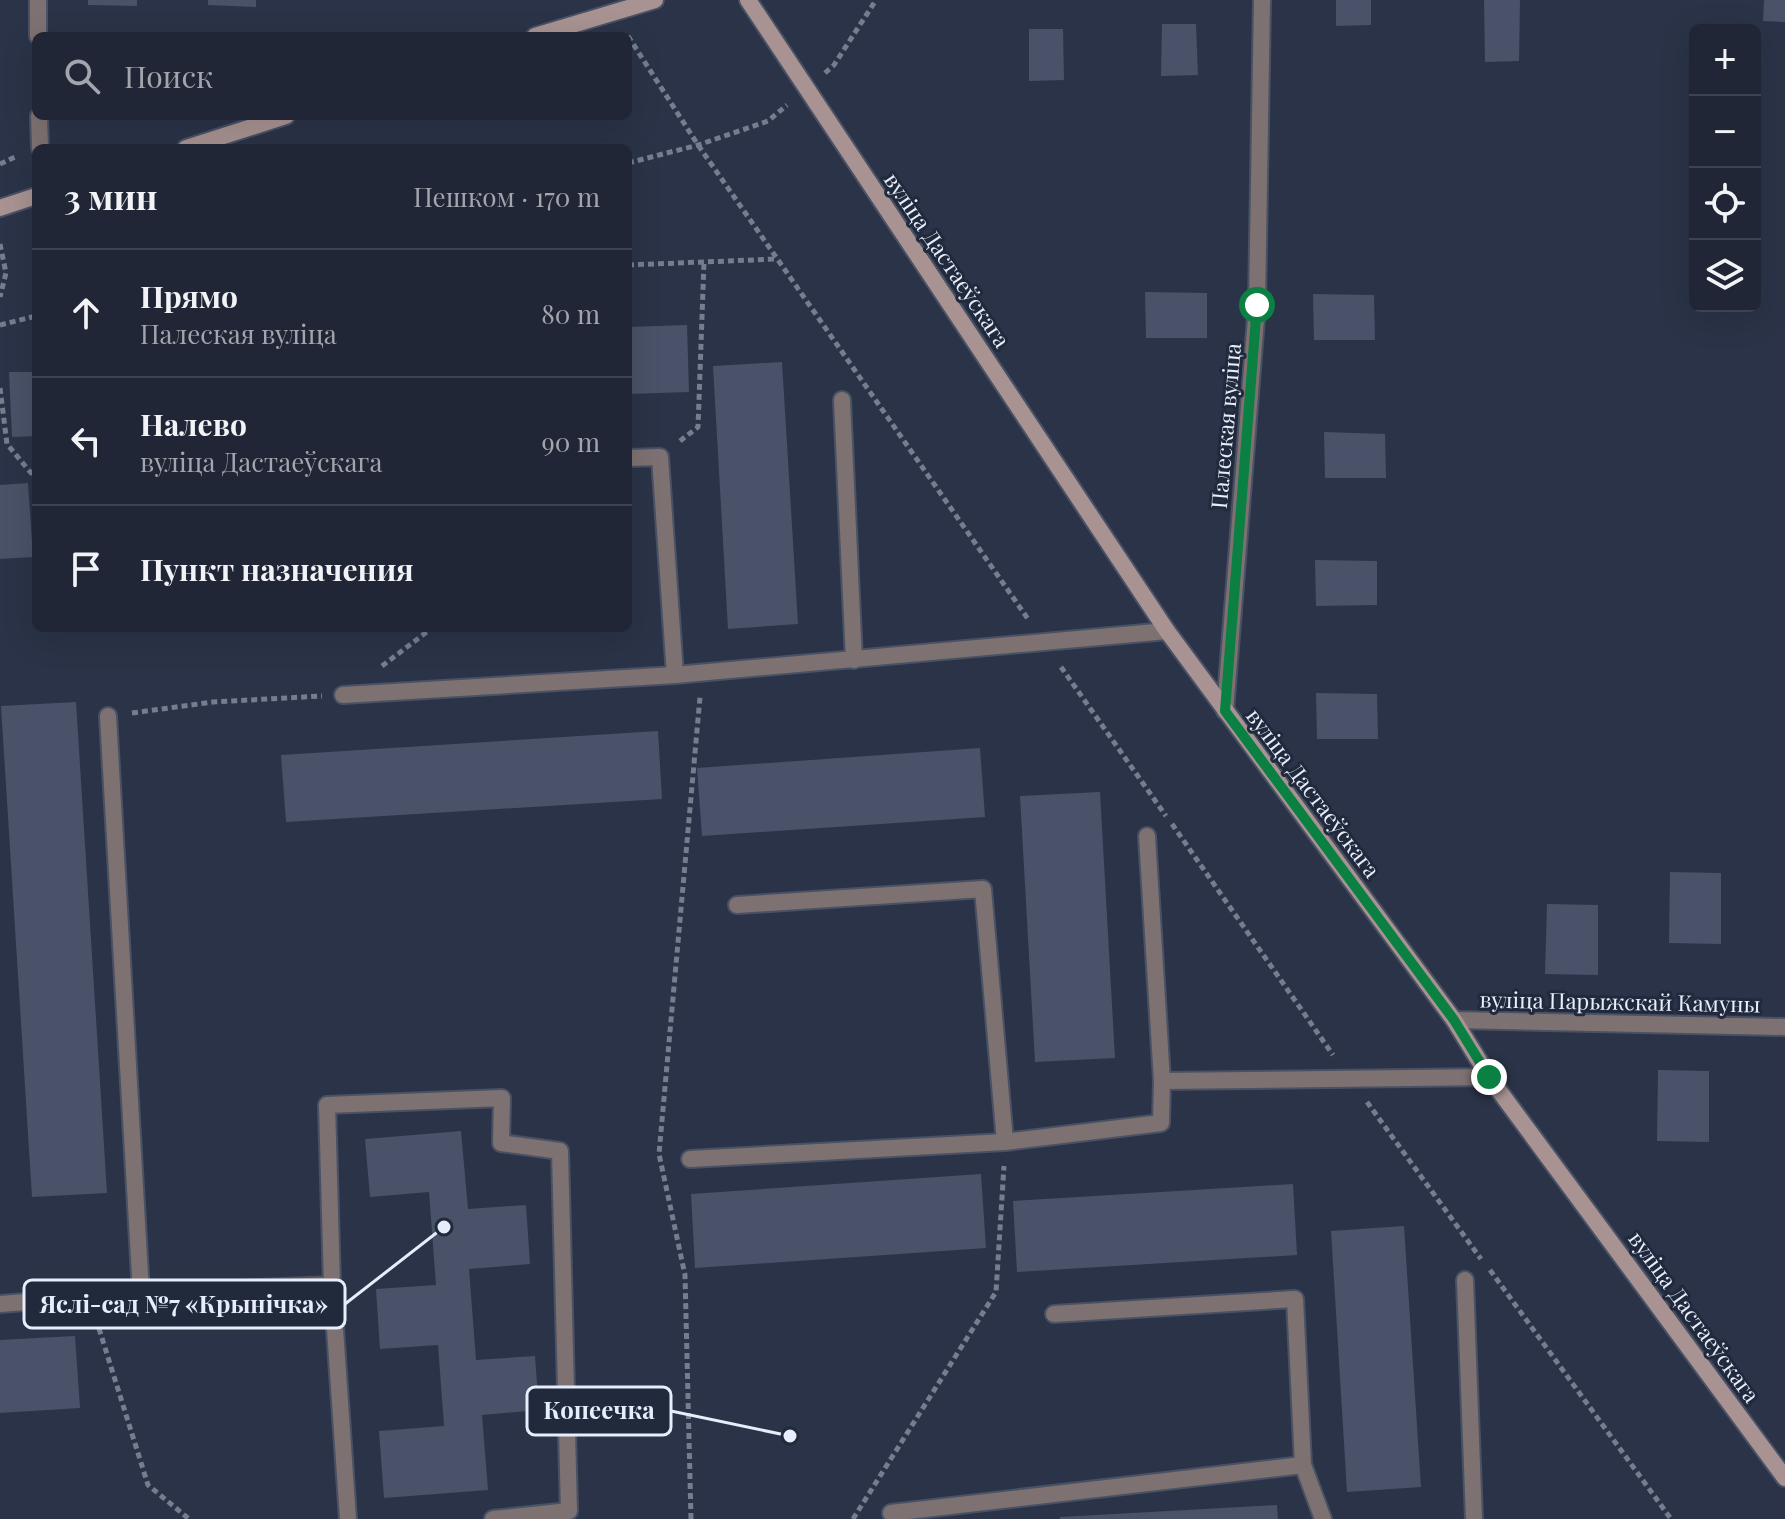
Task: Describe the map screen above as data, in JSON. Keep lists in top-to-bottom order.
{
  "streets": {
    "street": ["вуліца Дастаеўскага", "Палеская вуліца", "вуліца Парыжскай Камуны"]
  },
  "crossings": [
    ["вуліца Дастаеўскага", "Палеская вуліца"],
    ["вуліца Дастаеўскага", "вуліца Парыжскай Камуны"]
  ],
  "places": ["Яслі-сад №7 «Крынічка»", "Копеечка"],
  "page": {
    "map_buttons": ["+", "−"],
    "search": "Поиск",
    "heading": ["3 мин", "Пешком · 170 m"],
    "list": [
      ["Прямо", "Палеская вуліца", "80 m"],
      ["Налево", "вуліца Дастаеўскага", "90 m"],
      "Пункт назначения"
    ]
  }
}
